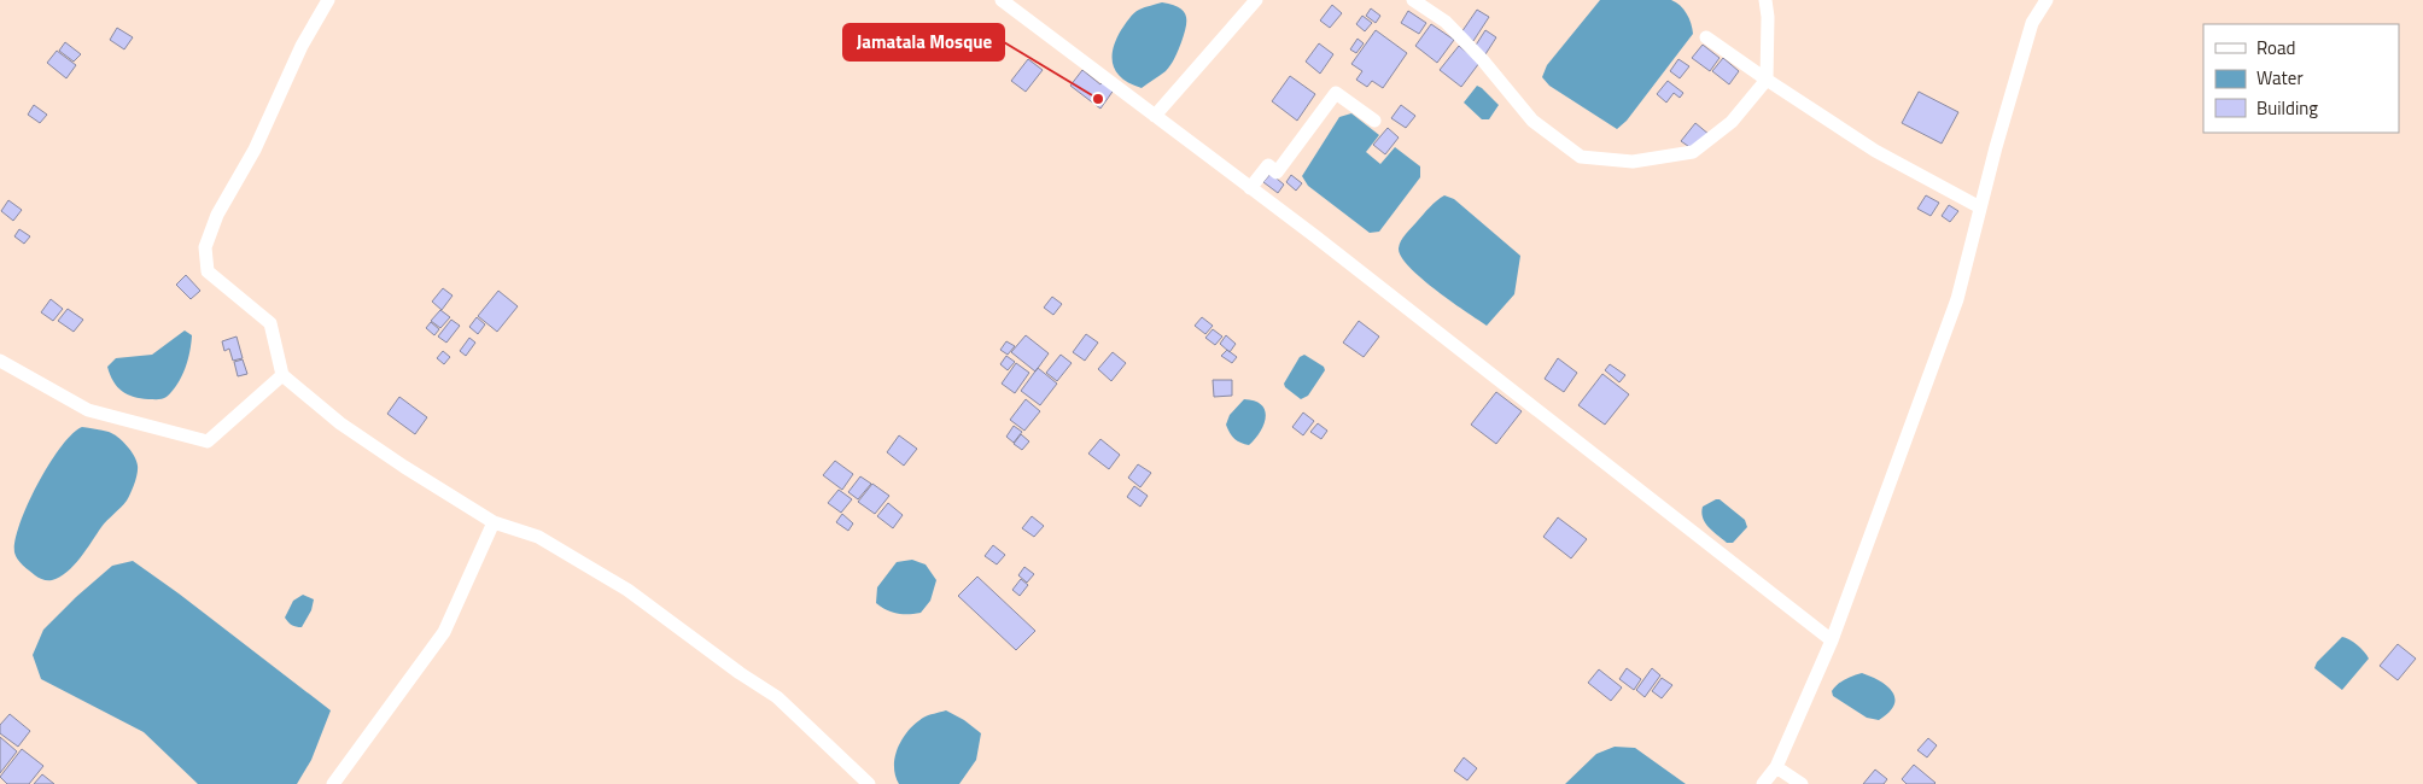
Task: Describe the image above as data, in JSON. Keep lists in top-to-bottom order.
{
  "places": ["Jamatala Mosque"],
  "legend": ["Road", "Water", "Building"]
}
